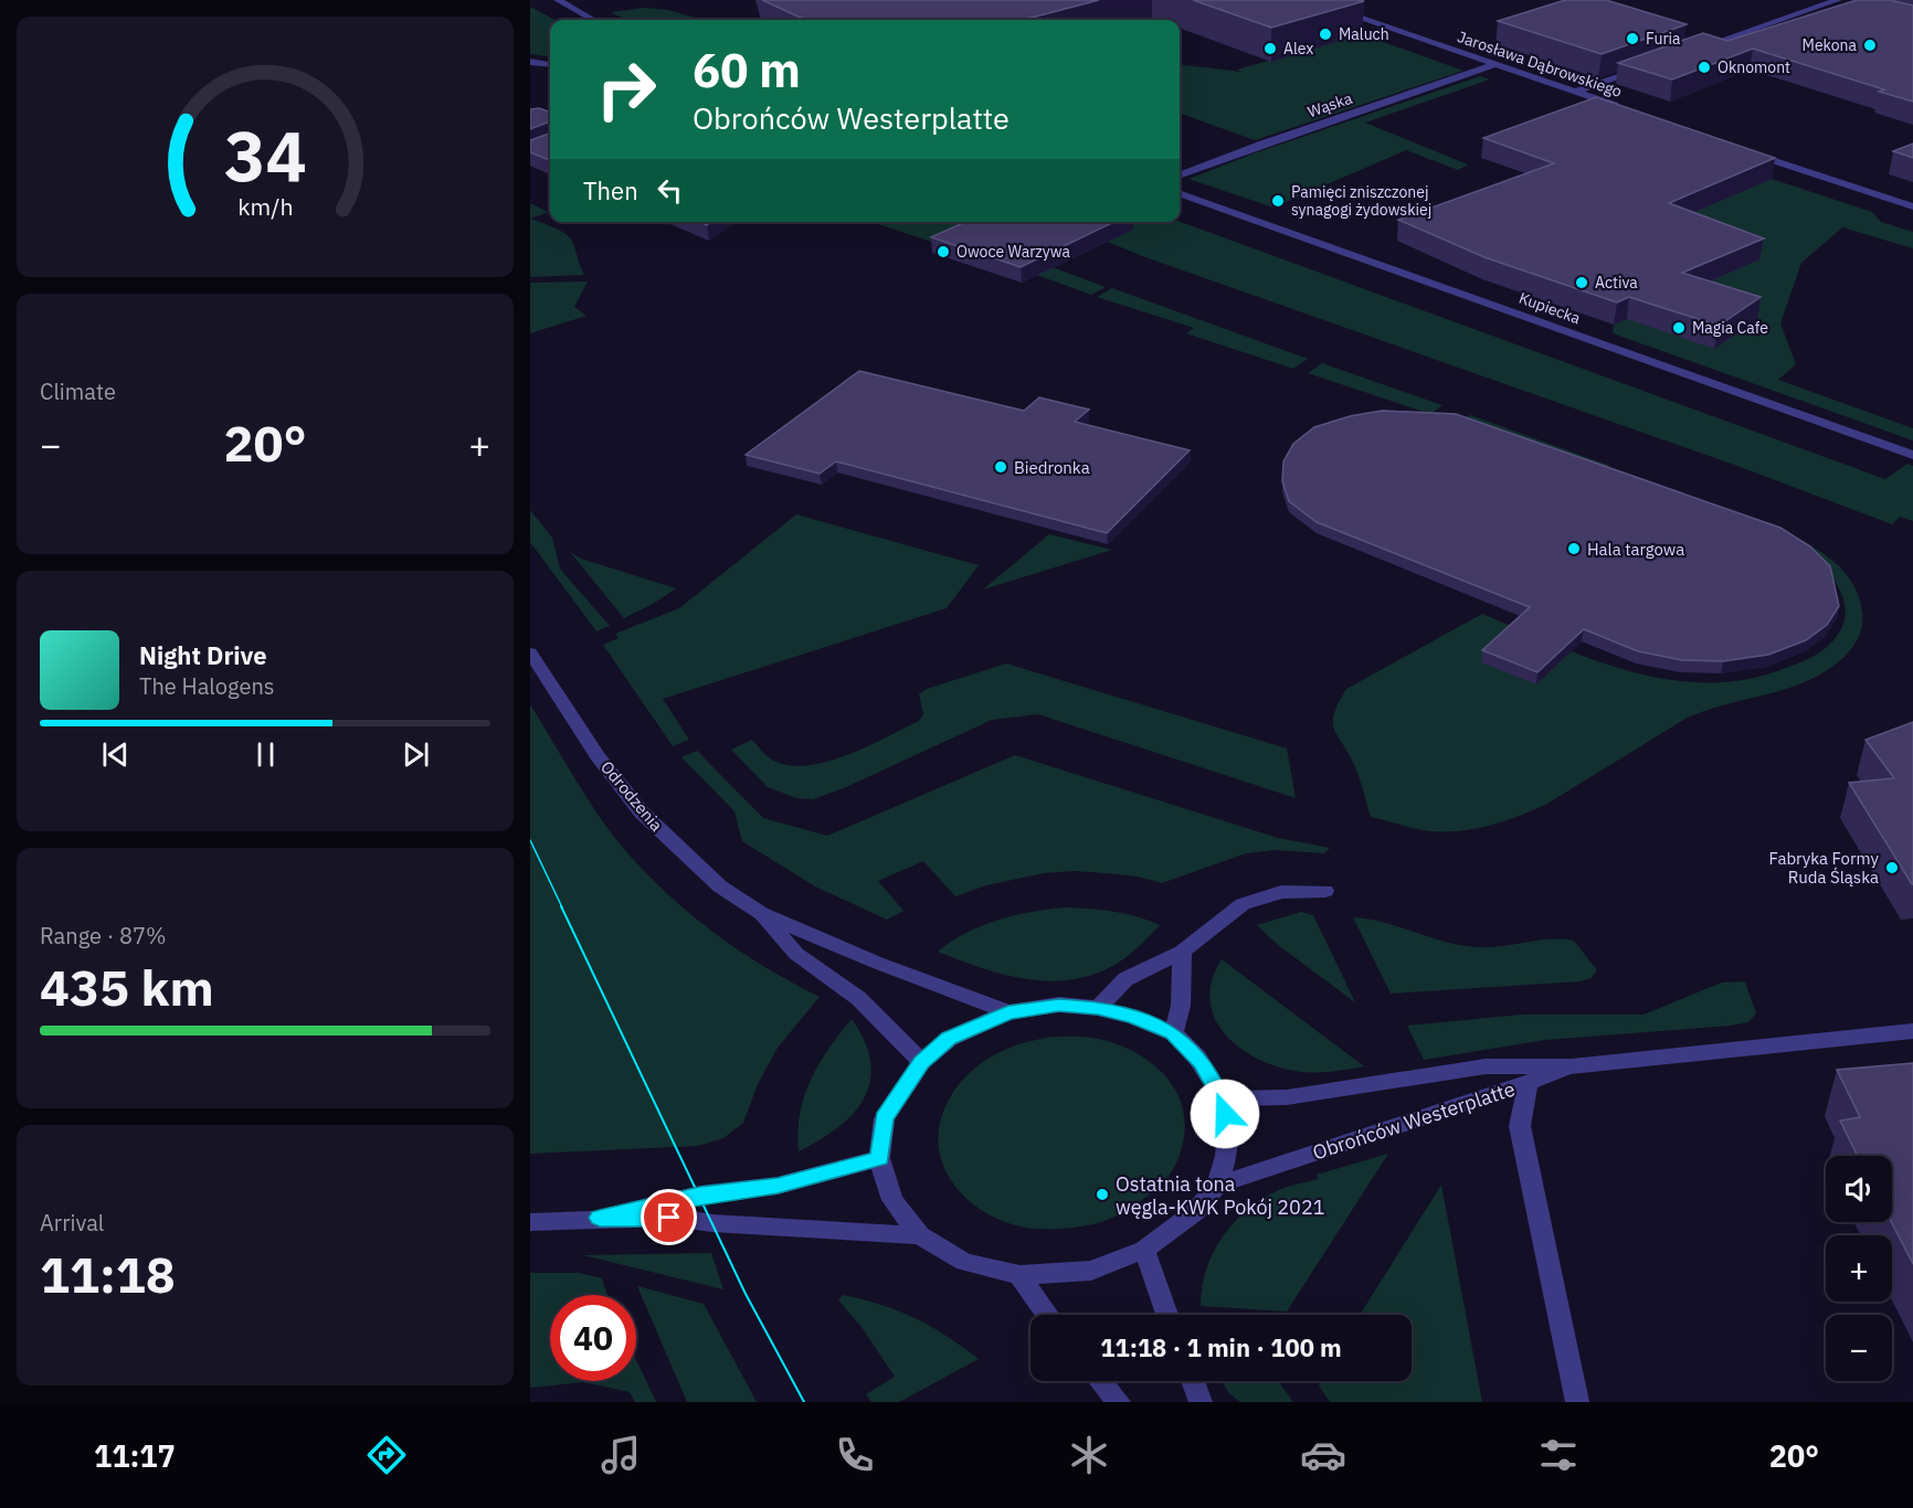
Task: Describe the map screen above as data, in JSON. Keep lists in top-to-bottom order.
{
  "streets": {
    "street": [
      "Jarosława Dąbrowskiego",
      "Wąska",
      "Kupiecka",
      "Odrodzenia",
      "Obrońców Westerplatte"
    ]
  },
  "crossings": [
    ["Jarosława Dąbrowskiego", "Wąska"]
  ],
  "places": [
    "Maluch",
    "Furia",
    "Mekona",
    "Alex",
    "Oknomont",
    "Pamięci zniszczonej synagogi żydowskiej",
    "Owoce Warzywa",
    "Activa",
    "Magia Cafe",
    "Biedronka",
    "Hala targowa",
    "Fabryka Formy Ruda Śląska",
    "Ostatnia tona węgla-KWK Pokój 2021"
  ],
  "page": {
    "turn": ["60 m", "Obrońców Westerplatte"],
    "then": "Then",
    "tile": [
      "Climate",
      ["Range · 87%", "435 km"],
      ["Arrival", "11:18"]
    ],
    "heat": ["−", "20°", "+"],
    "song": ["Night Drive", "The Halogens"],
    "map_buttons": ["+", "−"],
    "limit": "40",
    "trip": "11:18 · 1 min · 100 m",
    "tabs": ["11:17", "20°"],
    "gauge": ["34", "km/h"]
  }
}
